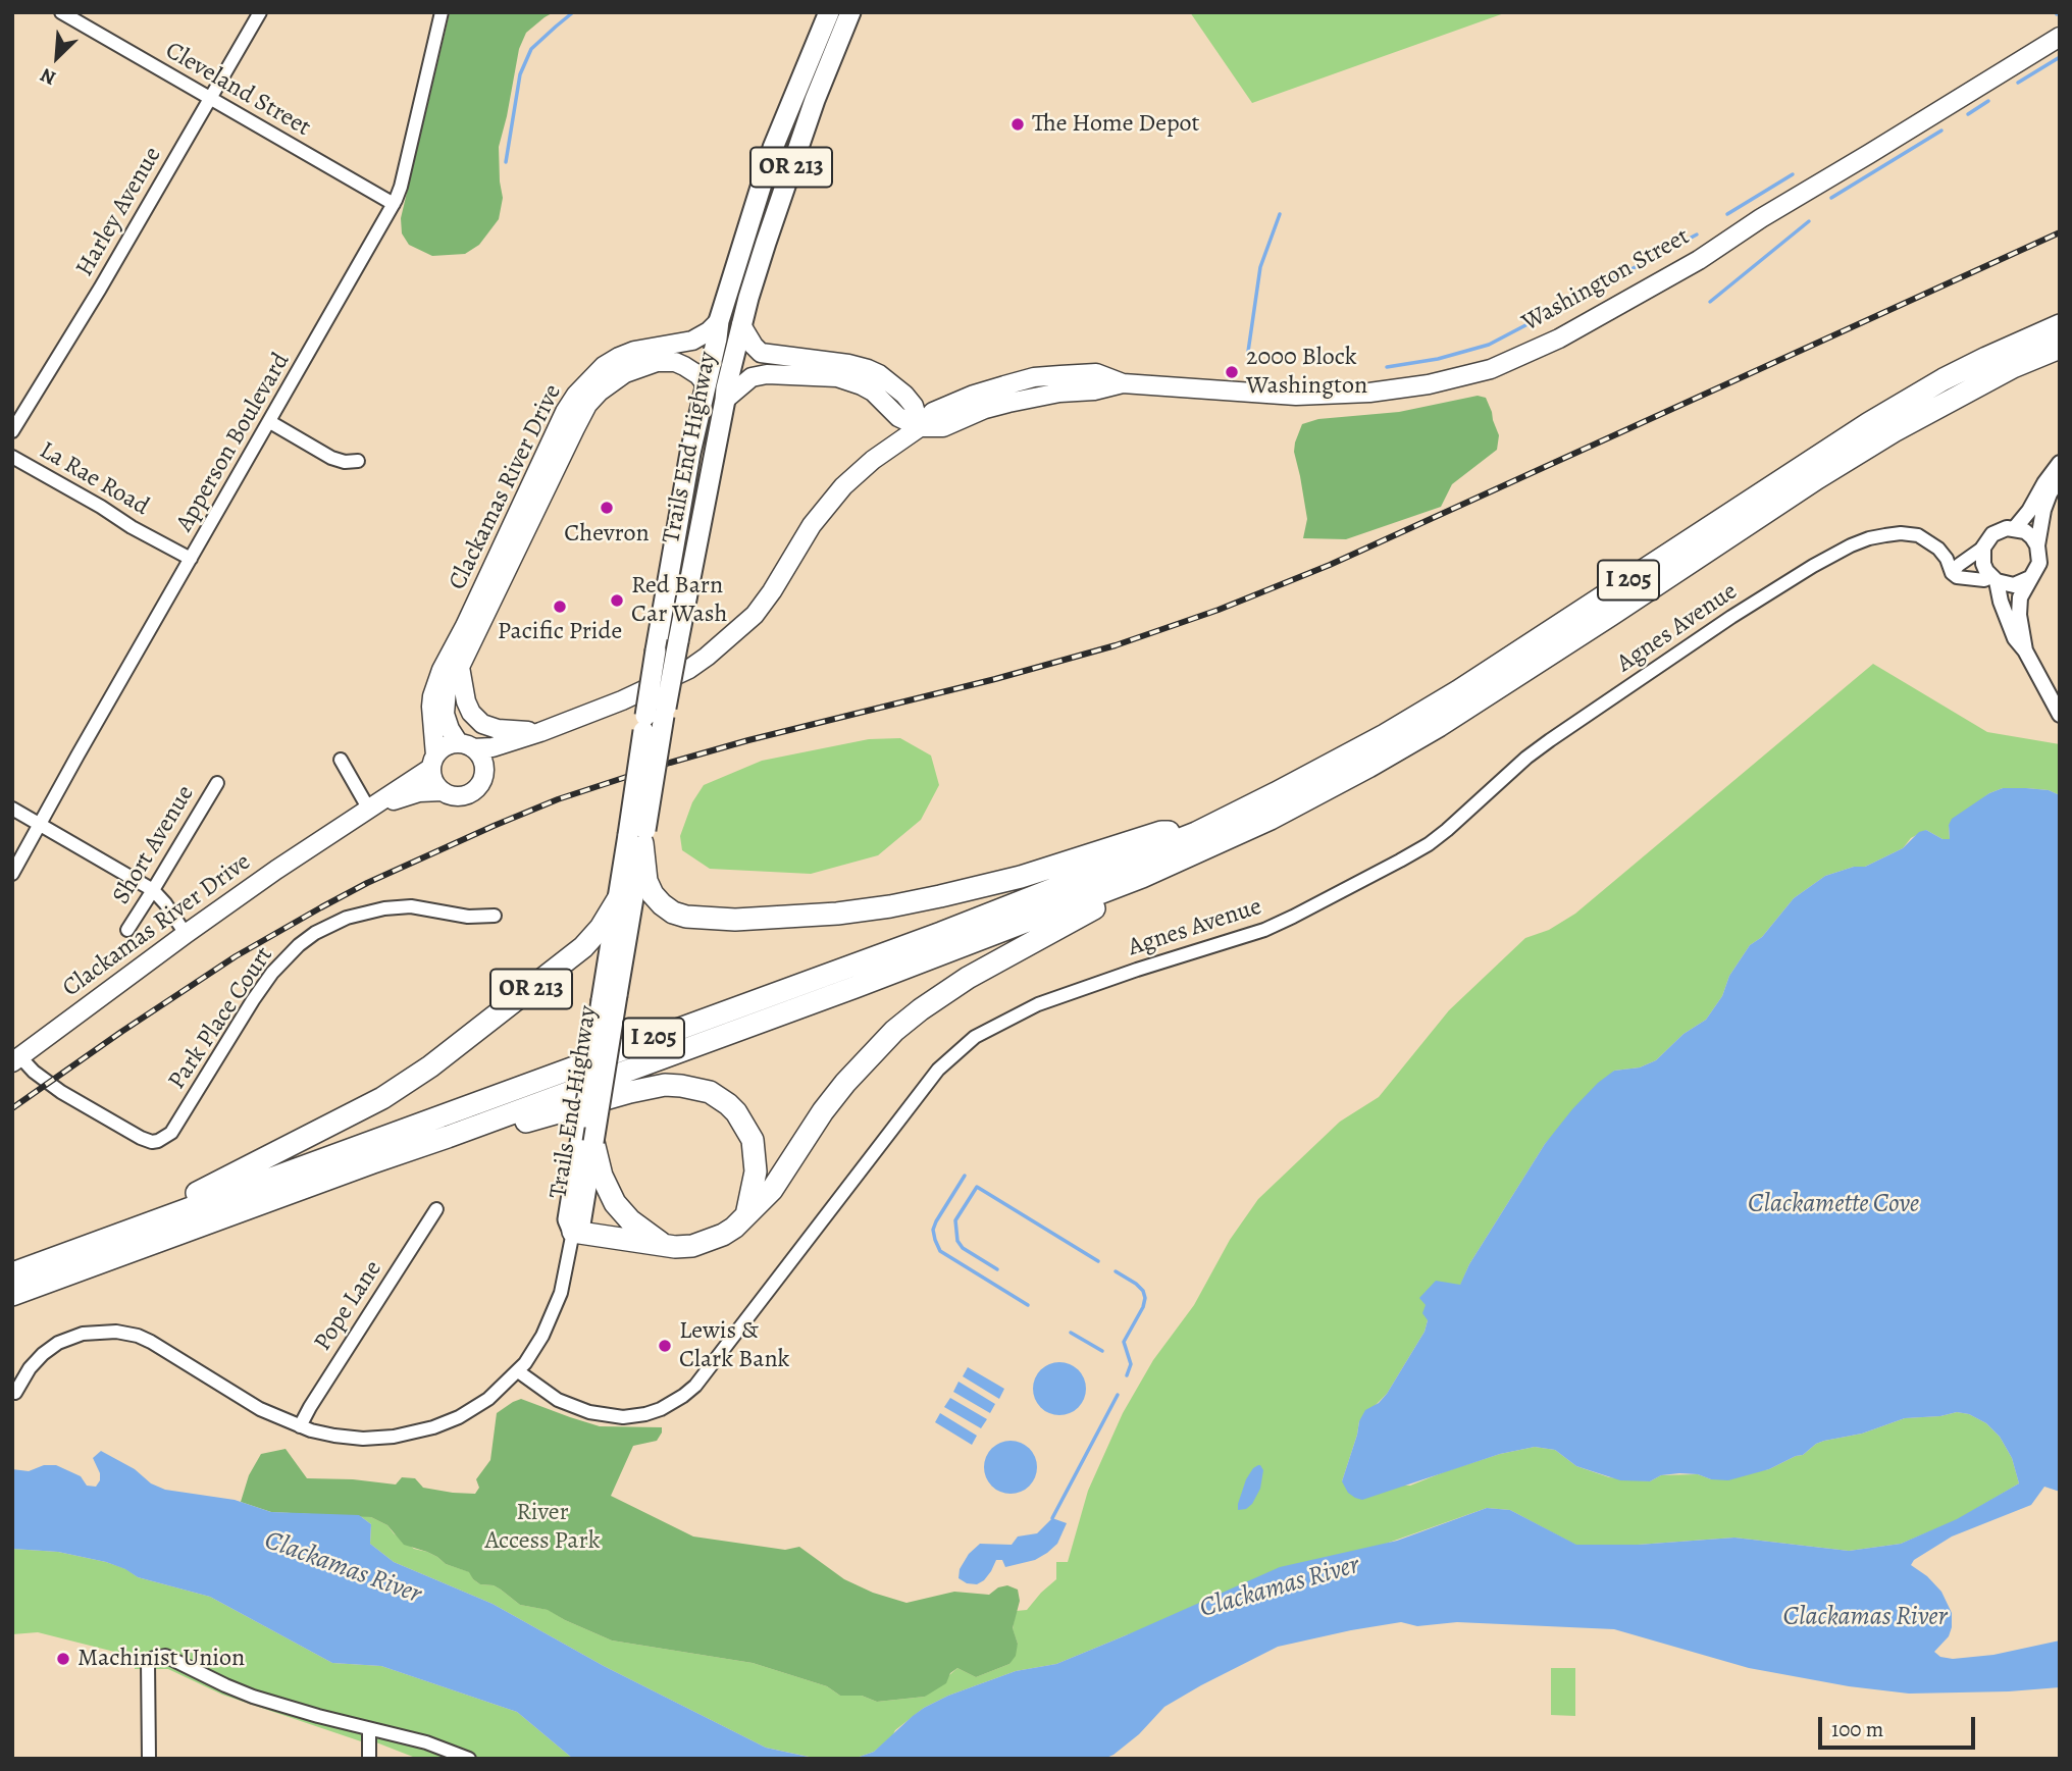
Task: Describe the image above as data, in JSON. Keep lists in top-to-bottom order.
{
  "streets": {
    "highway": ["OR 213", "Trails End Highway", "I 205"],
    "main road": ["Washington Street", "Clackamas River Drive"],
    "street": [
      "Cleveland Street",
      "Harley Avenue",
      "Apperson Boulevard",
      "La Rae Road",
      "Agnes Avenue",
      "Short Avenue",
      "Park Place Court",
      "Pope Lane"
    ]
  },
  "crossings": [
    ["Cleveland Street", "Harley Avenue"],
    ["Cleveland Street", "Apperson Boulevard"],
    ["OR 213", "Trails End Highway"],
    ["OR 213", "I 205"],
    ["Washington Street", "Clackamas River Drive"],
    ["Apperson Boulevard", "La Rae Road"],
    ["Trails End Highway", "Clackamas River Drive"],
    ["Clackamas River Drive", "Park Place Court"]
  ],
  "water": ["Clackamette Cove", "Clackamas River"],
  "parks": ["River Access Park"],
  "places": [
    "The Home Depot",
    "2000 Block Washington",
    "Chevron",
    "Red Barn Car Wash",
    "Pacific Pride",
    "Lewis & Clark Bank",
    "Machinist Union"
  ],
  "scale_bar": "100 m",
  "north": "bottom left"
}
